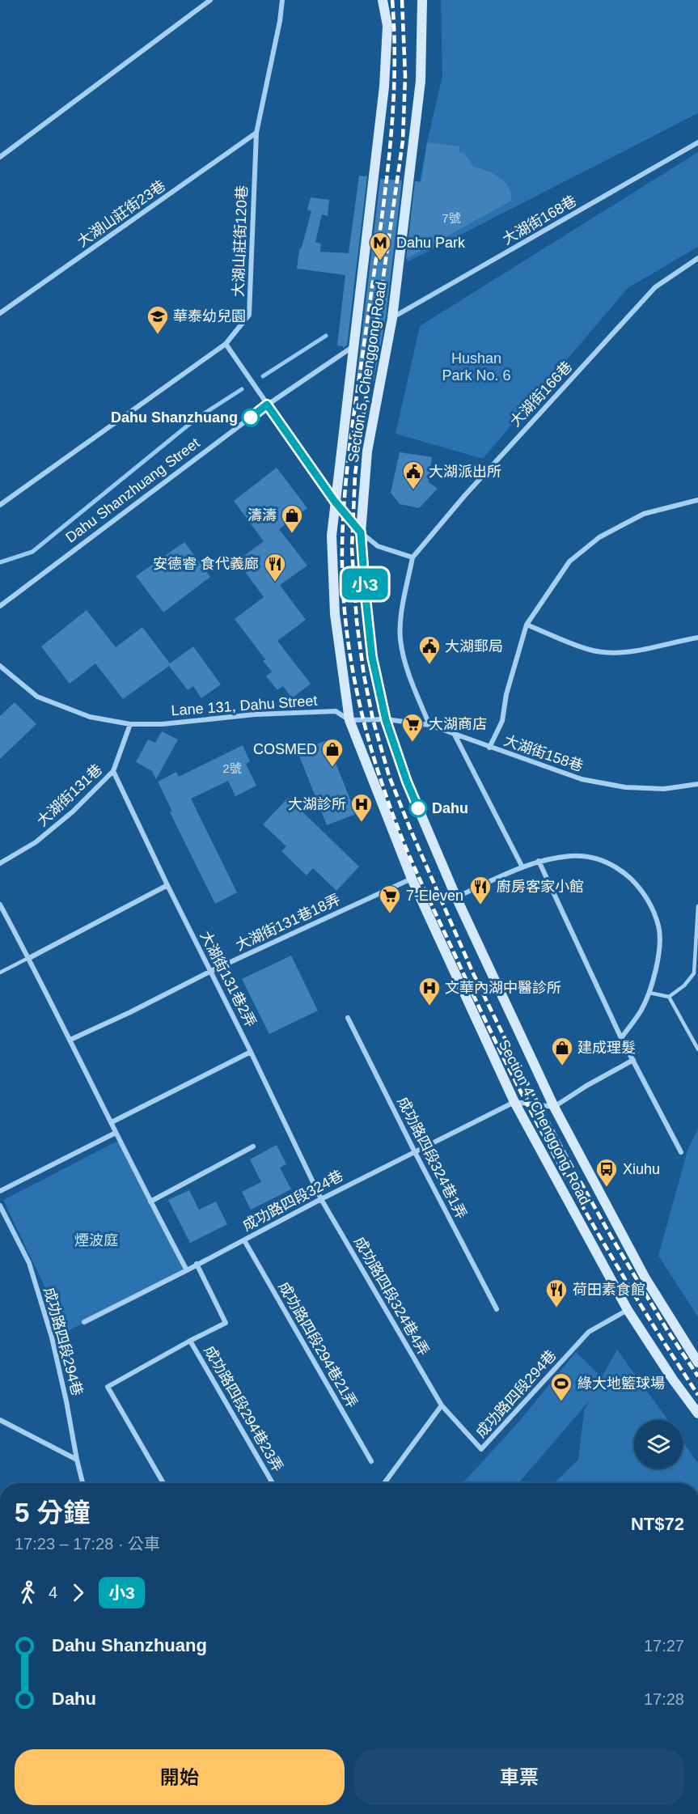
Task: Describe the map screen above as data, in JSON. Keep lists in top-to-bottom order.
{
  "streets": {
    "main road": ["Section 5, Chenggong Road", "Section 4, Chenggong Road"],
    "street": [
      "大湖山莊街23巷",
      "大湖街168巷",
      "大湖山莊街120巷",
      "大湖街166巷",
      "Dahu Shanzhuang Street",
      "Lane 131, Dahu Street",
      "大湖街158巷",
      "大湖街131巷",
      "大湖街131巷18弄",
      "大湖街131巷2弄",
      "成功路四段324巷1弄",
      "成功路四段324巷",
      "成功路四段324巷4弄",
      "成功路四段294巷",
      "成功路四段294巷21弄",
      "成功路四段294巷23弄"
    ]
  },
  "crossings": [
    ["大湖山莊街23巷", "大湖山莊街120巷"],
    ["大湖街168巷", "Section 5, Chenggong Road"],
    ["Section 5, Chenggong Road", "Dahu Shanzhuang Street"],
    ["Section 5, Chenggong Road", "Lane 131, Dahu Street"],
    ["Section 5, Chenggong Road", "大湖街158巷"],
    ["Section 5, Chenggong Road", "Section 4, Chenggong Road"],
    ["Lane 131, Dahu Street", "大湖街158巷"],
    ["Lane 131, Dahu Street", "大湖街131巷"],
    ["Lane 131, Dahu Street", "Section 4, Chenggong Road"],
    ["大湖街158巷", "Section 4, Chenggong Road"],
    ["大湖街131巷", "大湖街131巷2弄"],
    ["大湖街131巷18弄", "大湖街131巷2弄"],
    ["大湖街131巷18弄", "Section 4, Chenggong Road"],
    ["大湖街131巷2弄", "成功路四段324巷"],
    ["大湖街131巷2弄", "成功路四段324巷4弄"],
    ["Section 4, Chenggong Road", "成功路四段324巷"],
    ["Section 4, Chenggong Road", "成功路四段294巷"],
    ["成功路四段324巷1弄", "成功路四段324巷"],
    ["成功路四段324巷", "成功路四段324巷4弄"],
    ["成功路四段324巷", "成功路四段294巷21弄"],
    ["成功路四段324巷4弄", "成功路四段294巷"]
  ],
  "parks": ["Hushan Park No. 6", "煙波庭"],
  "places": {
    "metro station": ["Dahu Park"],
    "school or university": ["華泰幼兒園"],
    "other": ["Dahu Shanzhuang", "Dahu"],
    "public building": ["大湖派出所", "大湖郵局"],
    "shop": ["濤濤", "COSMED", "建成理髮"],
    "restaurant": ["安德睿 食代義廊", "廚房客家小館", "荷田素食館"],
    "supermarket": ["大湖商店", "7-Eleven"],
    "hospital": ["大湖診所", "文華內湖中醫診所"],
    "bus stop": ["Xiuhu"],
    "sports": ["綠大地籃球場"]
  },
  "lines": ["bus line 小3"],
  "house_numbers": ["7號", "2號"],
  "page": {
    "on_map": "小3",
    "heading": ["5 分鐘", "17:23 – 17:28 · 公車", "NT$72"],
    "legs": ["4", "小3"],
    "list": [
      {
        "name": "Dahu Shanzhuang",
        "value": "17:27"
      },
      {
        "name": "Dahu",
        "value": "17:28"
      }
    ],
    "buttons": ["開始", "車票"]
  }
}
